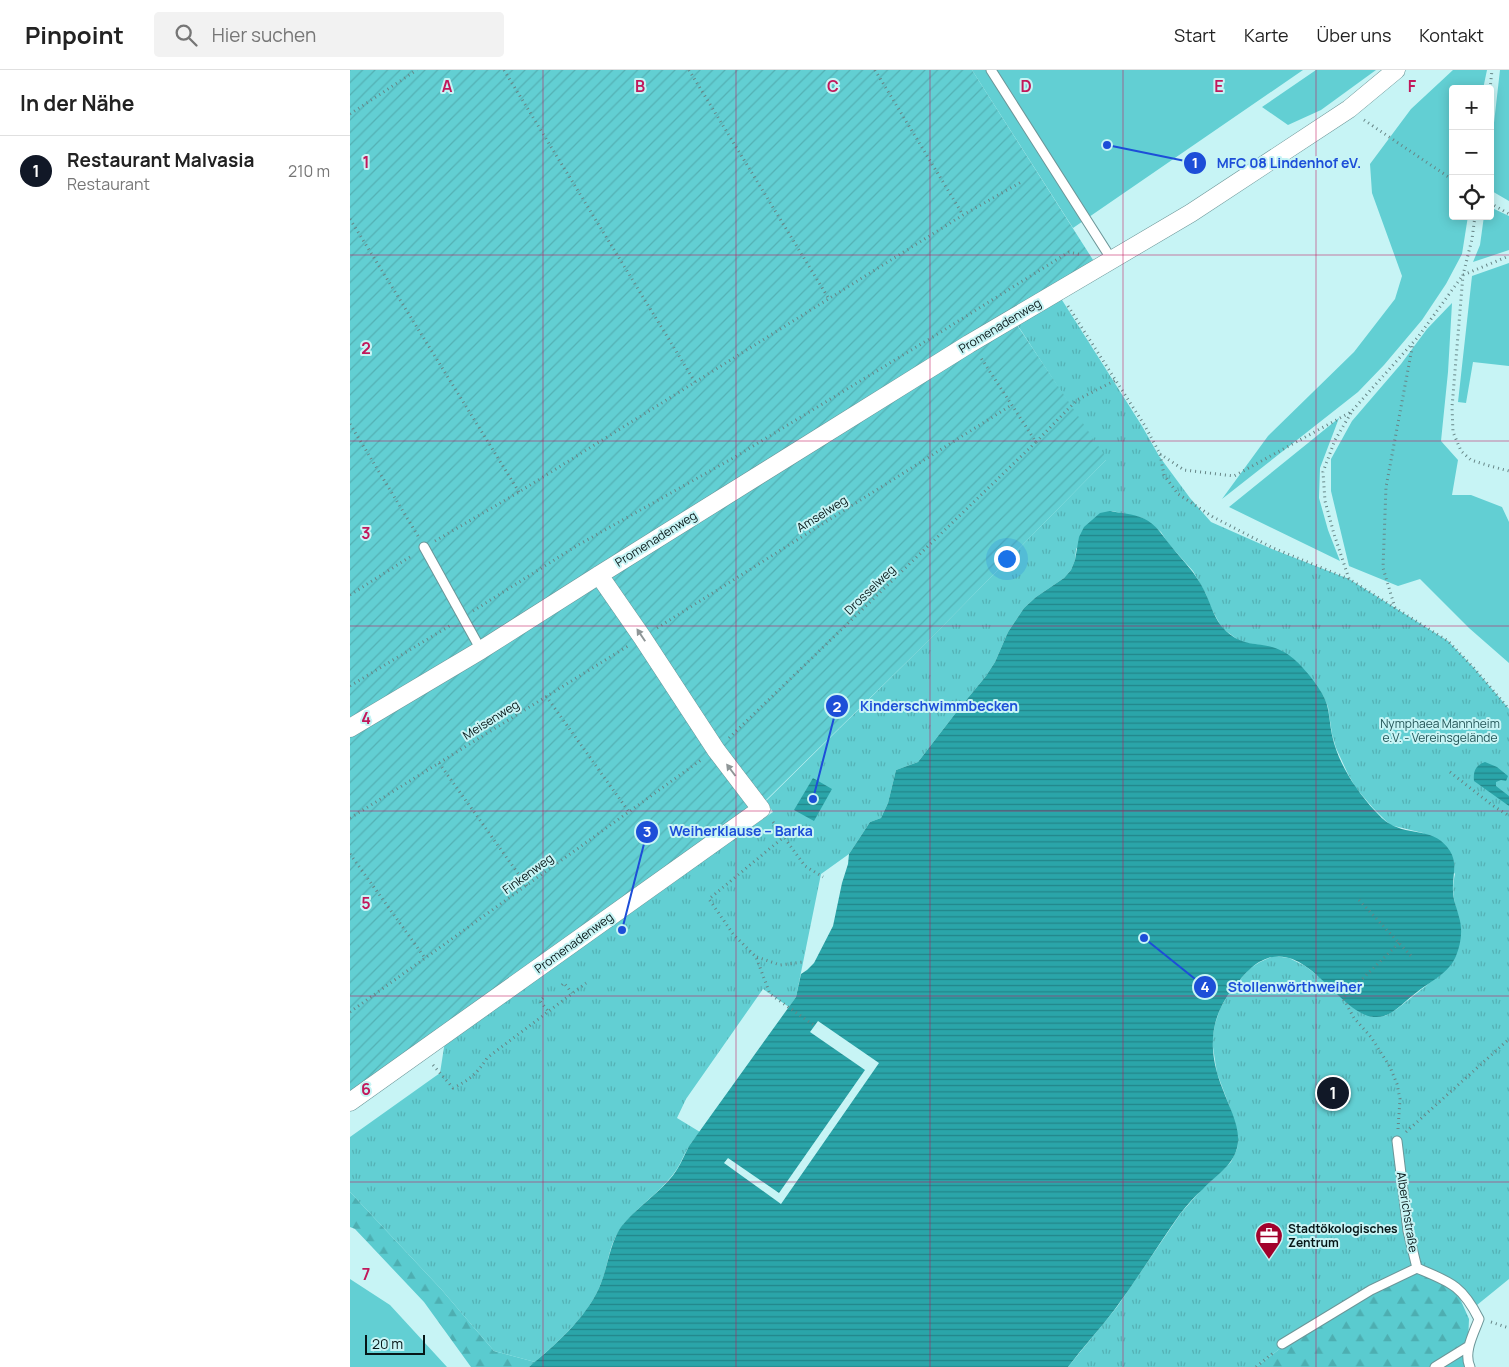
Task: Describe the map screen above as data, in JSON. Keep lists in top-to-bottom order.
{
  "streets": {
    "street": ["Promenadenweg"],
    "lane": ["Alberichstraße"],
    "path": [
      "Amselweg",
      "Drosselweg",
      "Meisenweg",
      "Finkenweg"
    ]
  },
  "crossings": [
    ["Promenadenweg", "Amselweg"],
    ["Promenadenweg", "Drosselweg"],
    ["Promenadenweg", "Meisenweg"],
    ["Promenadenweg", "Finkenweg"],
    ["Amselweg", "Meisenweg"],
    ["Drosselweg", "Finkenweg"]
  ],
  "parks": ["Nymphaea Mannheim e.V. - Vereinsgelände"],
  "places": {
    "other": [
      "MFC 08 Lindenhof eV.",
      "Kinderschwimmbecken",
      "Weiherklause – Barka",
      "Stollenwörthweiher"
    ],
    "office": ["Stadtökologisches Zentrum"]
  },
  "scale_bar": "20 m",
  "page": {
    "header": "Pinpoint",
    "search": "Hier suchen",
    "nav": [
      "Start",
      "Karte",
      "Über uns",
      "Kontakt"
    ],
    "heading": "In der Nähe",
    "map_buttons": ["+", "−"],
    "list": [
      {
        "mark": "1",
        "name": "Restaurant Malvasia",
        "note": "Restaurant",
        "value": "210 m"
      }
    ],
    "pins": "1",
    "scale": "20 m"
  },
  "grid": {
    "columns": [
      "A",
      "B",
      "C",
      "D",
      "E",
      "F"
    ],
    "rows": [
      "1",
      "2",
      "3",
      "4",
      "5",
      "6",
      "7"
    ]
  }
}
